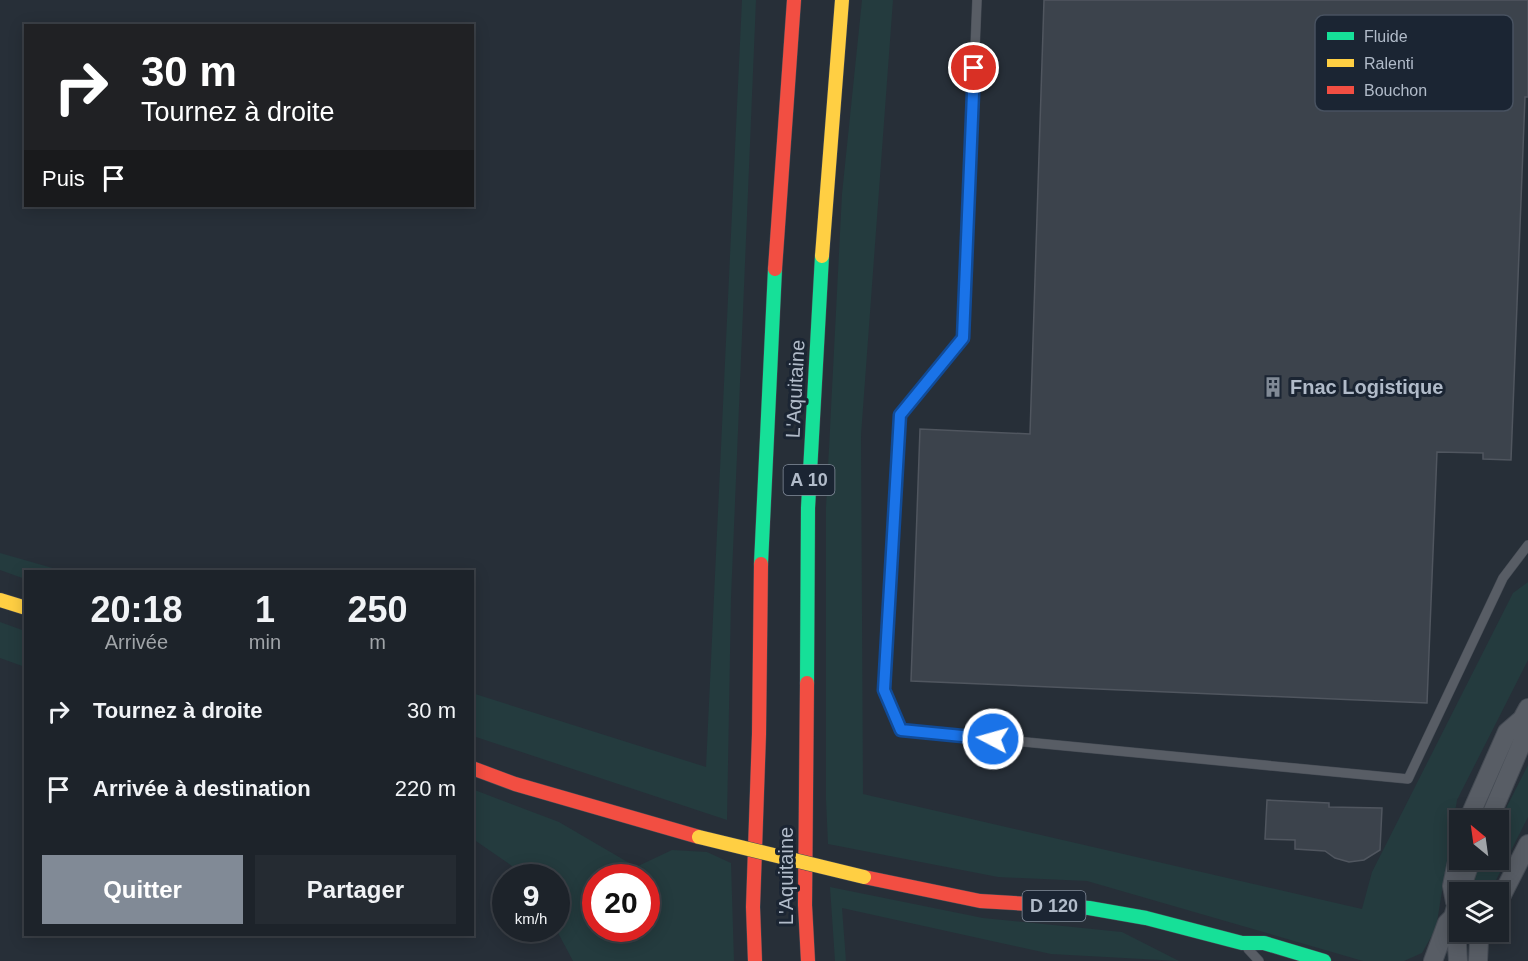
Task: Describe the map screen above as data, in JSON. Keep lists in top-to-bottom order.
{
  "streets": {
    "main road": ["L'Aquitaine", "A 10", "D 120"]
  },
  "places": {
    "building": ["Fnac Logistique"]
  },
  "legend": ["Fluide", "Ralenti", "Bouchon"],
  "north": "top left",
  "page": {
    "turn": ["30 m", "Tournez à droite"],
    "then": "Puis",
    "eta": [
      "20:18",
      "Arrivée",
      "1",
      "min",
      "250",
      "m"
    ],
    "list": [
      {
        "name": "Tournez à droite",
        "value": "30 m"
      },
      {
        "name": "Arrivée à destination",
        "value": "220 m"
      }
    ],
    "buttons": ["Quitter", "Partager"],
    "speed": "9 km/h",
    "limit": "20"
  }
}
